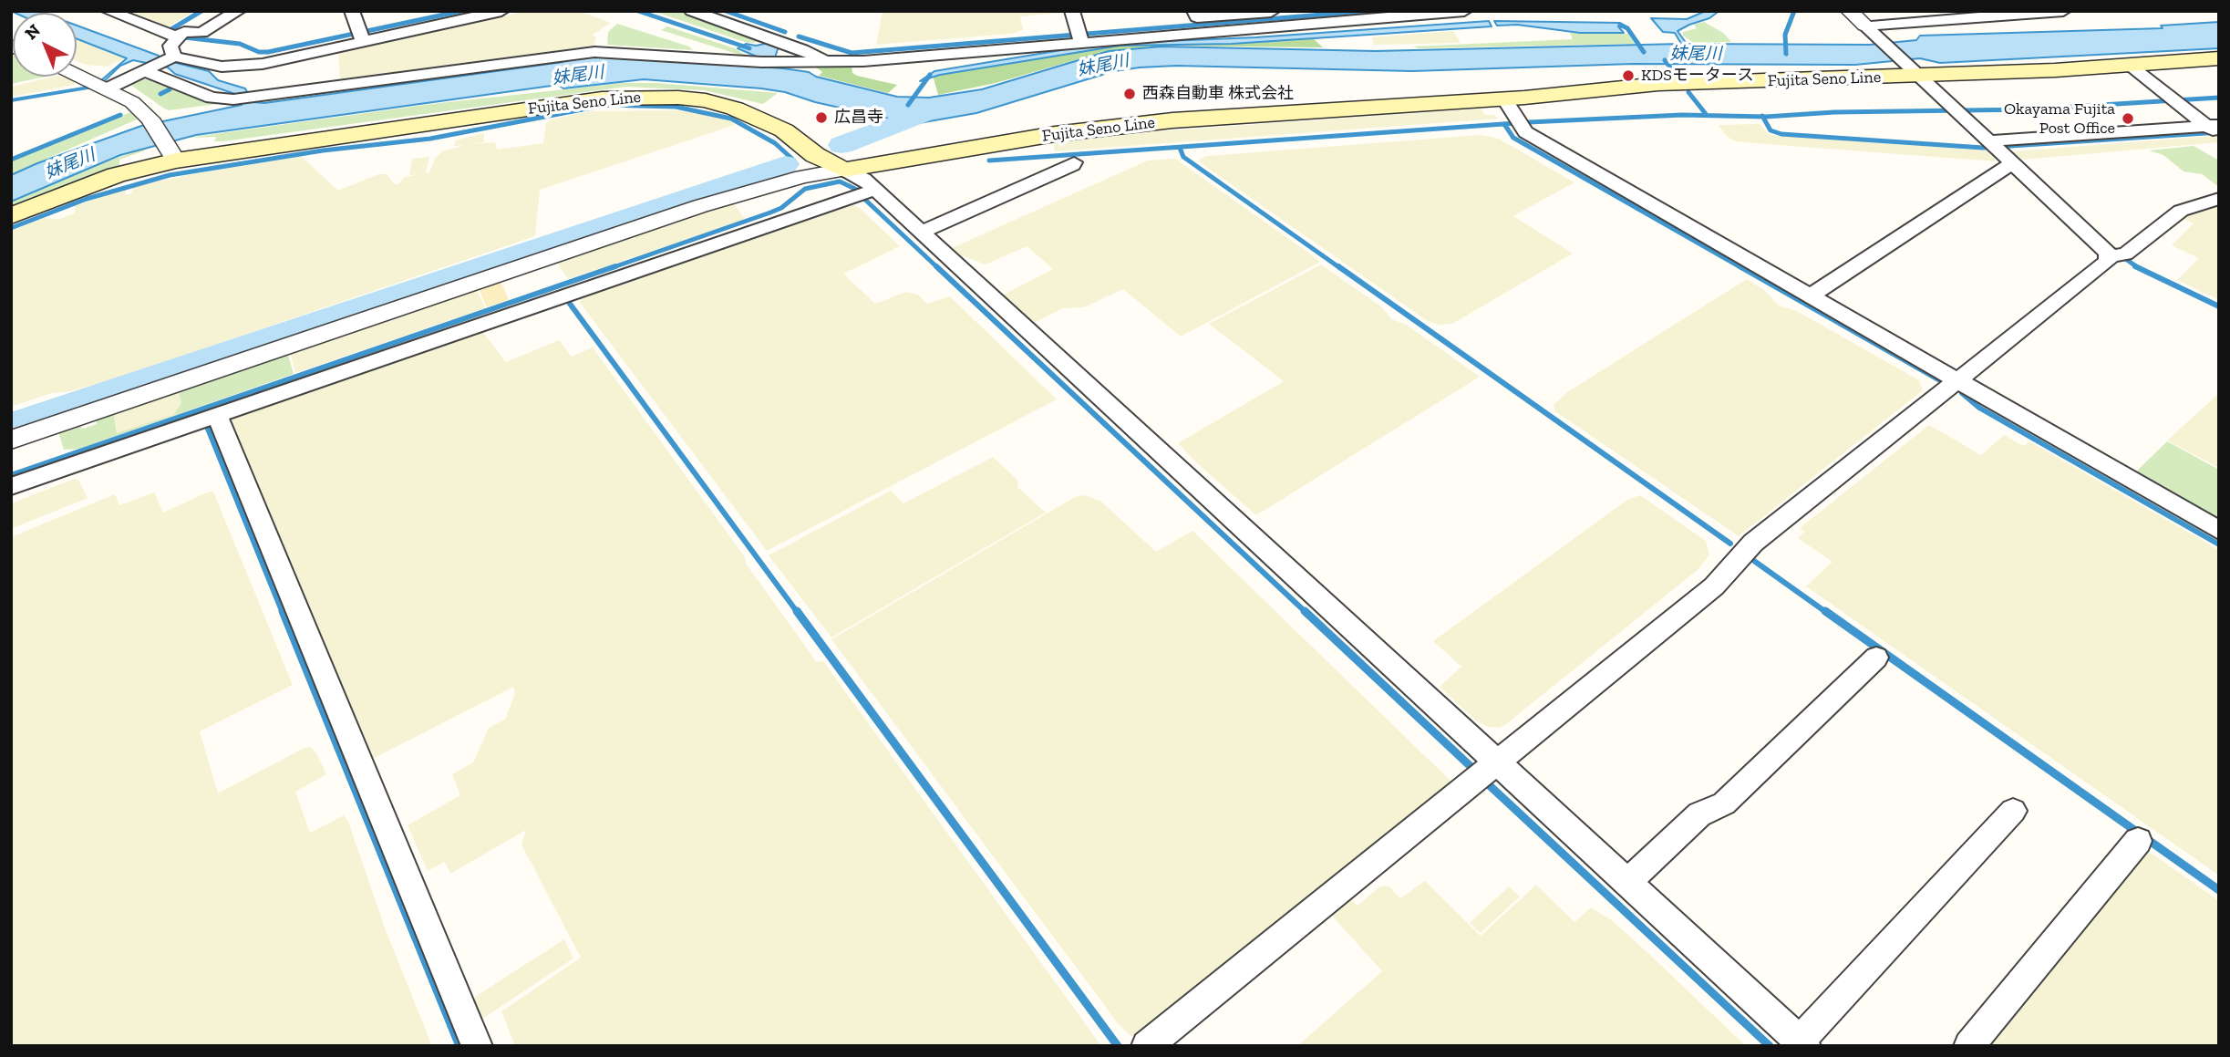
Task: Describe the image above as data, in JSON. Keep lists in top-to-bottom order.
{
  "streets": {
    "main road": ["Fujita Seno Line"]
  },
  "water": ["妹尾川"],
  "places": [
    "KDSモータース",
    "西森自動車 株式会社",
    "広昌寺",
    "Okayama Fujita Post Office"
  ],
  "north": "top left"
}
